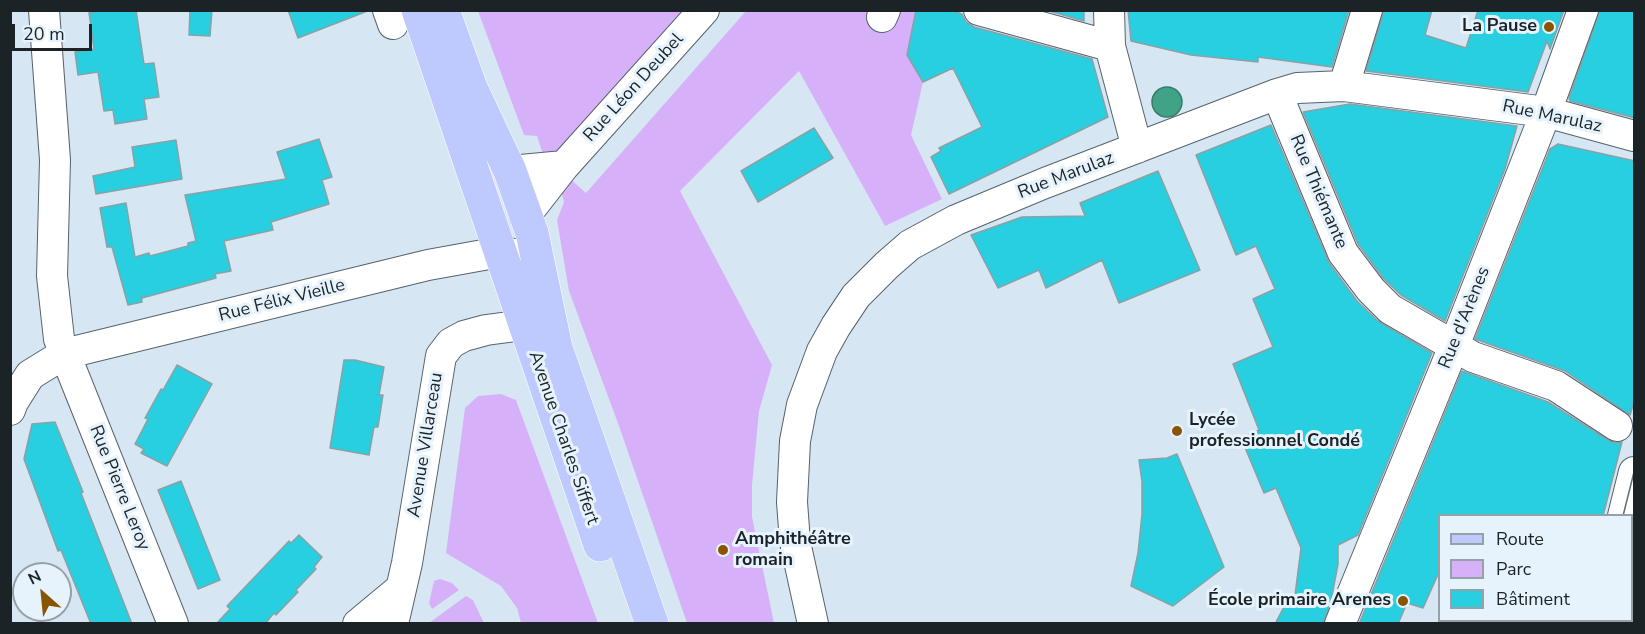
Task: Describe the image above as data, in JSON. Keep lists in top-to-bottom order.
{
  "streets": {
    "main road": ["Avenue Charles Siffert"],
    "street": [
      "Rue Léon Deubel",
      "Rue Marulaz",
      "Rue Thiémante",
      "Rue Félix Vieille",
      "Rue d'Arènes",
      "Avenue Villarceau",
      "Rue Pierre Leroy"
    ]
  },
  "crossings": [
    ["Rue Léon Deubel", "Avenue Charles Siffert"],
    ["Rue Marulaz", "Rue Thiémante"],
    ["Rue Marulaz", "Rue d'Arènes"],
    ["Rue Thiémante", "Rue d'Arènes"],
    ["Rue Félix Vieille", "Avenue Charles Siffert"],
    ["Rue Félix Vieille", "Rue Pierre Leroy"],
    ["Avenue Charles Siffert", "Avenue Villarceau"]
  ],
  "places": [
    "La Pause",
    "Lycée professionnel Condé",
    "Amphithéâtre romain",
    "École primaire Arenes"
  ],
  "legend": ["Route", "Parc", "Bâtiment"],
  "scale_bar": "20 m",
  "north": "top left"
}
